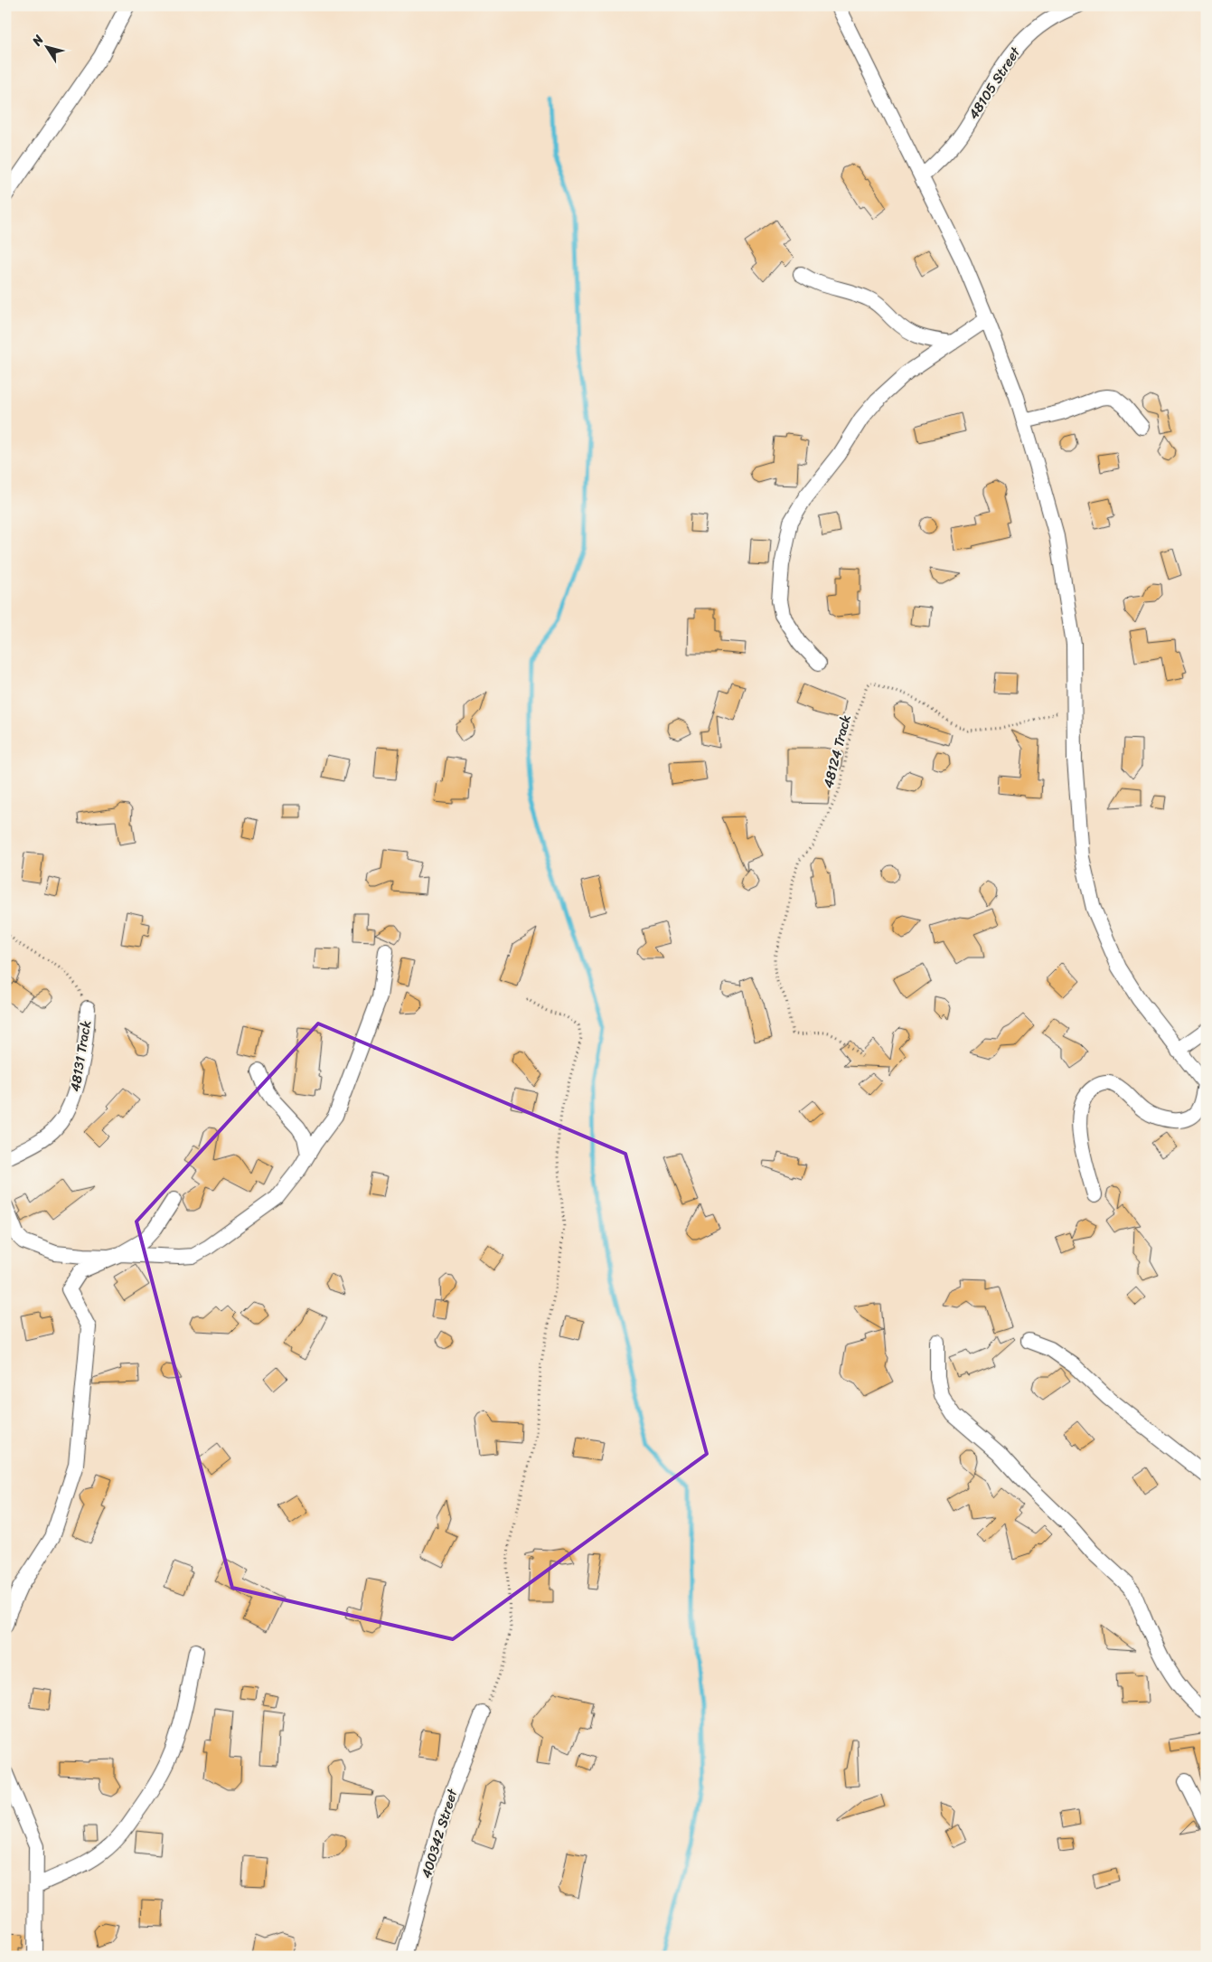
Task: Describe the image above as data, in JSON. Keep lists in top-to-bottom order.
{
  "streets": {
    "street": ["48105 Street", "48131 Track", "400342 Street"],
    "path": ["48124 Track"]
  },
  "north": "top left"
}
